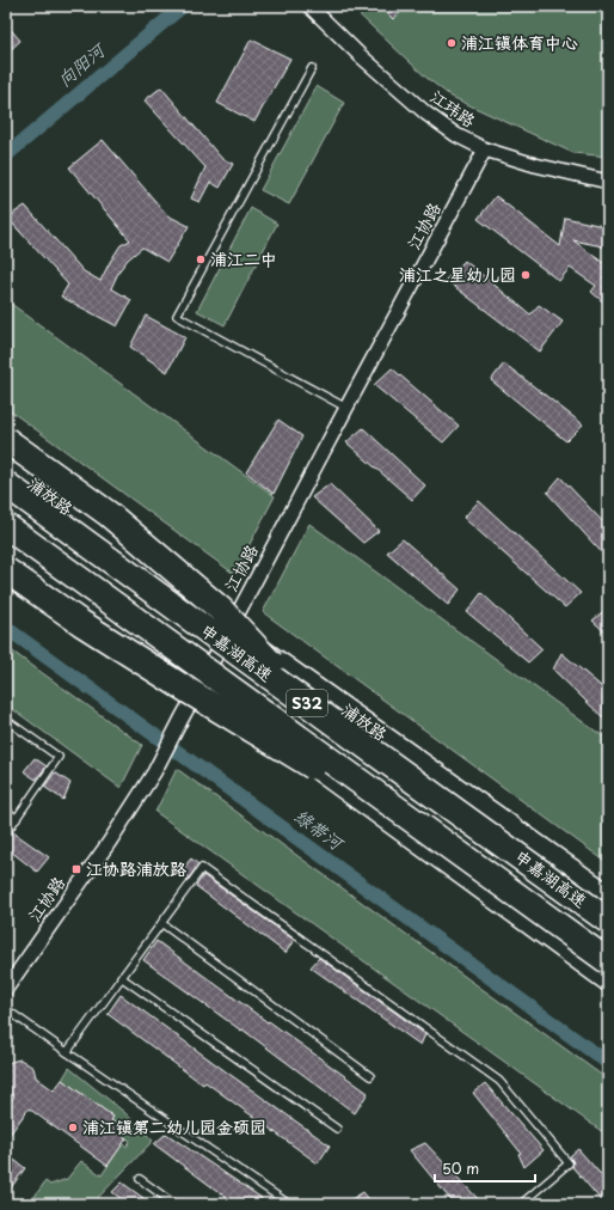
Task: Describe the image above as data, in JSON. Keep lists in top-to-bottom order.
{
  "streets": {
    "highway": ["申嘉湖高速", "S32"],
    "main road": ["浦放路"],
    "street": ["江玮路", "江协路"]
  },
  "crossings": [
    ["江玮路", "江协路"],
    ["江协路", "浦放路"]
  ],
  "water": ["向阳河", "绿带河"],
  "places": {
    "other": [
      "浦江镇体育中心",
      "浦江二中",
      "浦江之星幼儿园",
      "浦江镇第二幼儿园金硕园"
    ],
    "transit": ["江协路浦放路"]
  },
  "scale_bar": "50 m"
}
